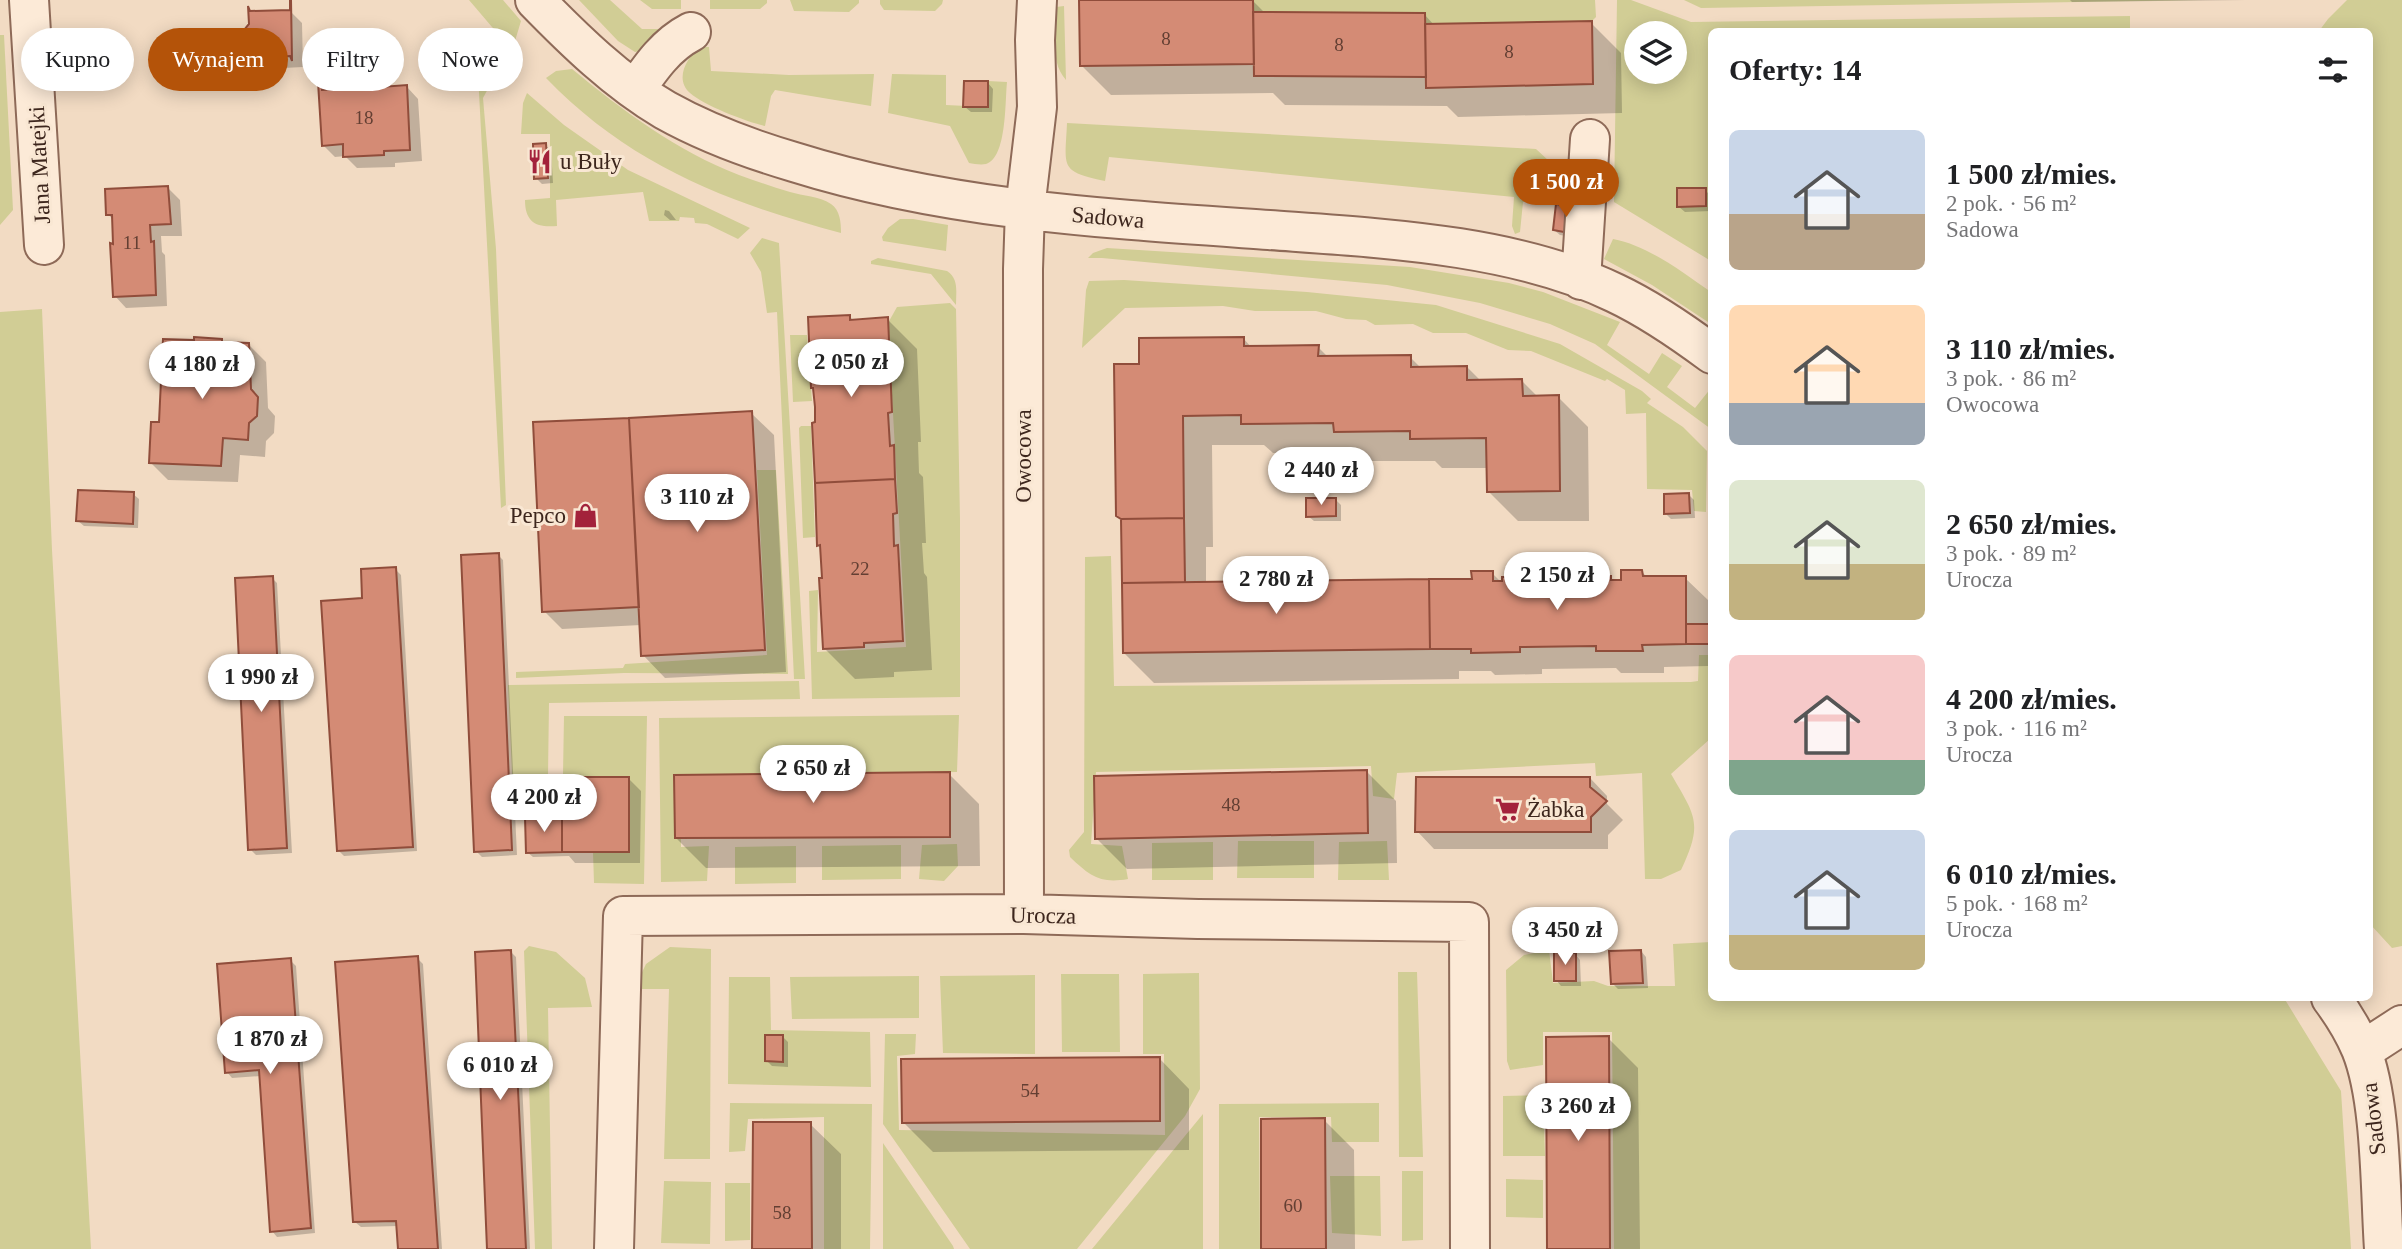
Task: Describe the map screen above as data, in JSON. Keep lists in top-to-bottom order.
{
  "streets": {
    "street": [
      "Jana Matejki",
      "Sadowa",
      "Owocowa",
      "Urocza"
    ]
  },
  "crossings": [
    ["Sadowa", "Owocowa"],
    ["Owocowa", "Urocza"]
  ],
  "places": {
    "restaurant": ["u Buły"],
    "shop": ["Pepco"],
    "supermarket": ["Żabka"]
  },
  "house_numbers": [
    "8",
    "8",
    "8",
    "18",
    "11",
    "22",
    "48",
    "54",
    "60",
    "58"
  ],
  "page": {
    "chip": [
      "Kupno",
      "Wynajem",
      "Filtry",
      "Nowe"
    ],
    "heading": "Oferty: 14",
    "list": [
      {
        "name": "1 500 zł/mies.",
        "note": "2 pok. · 56 m² · Sadowa"
      },
      {
        "name": "3 110 zł/mies.",
        "note": "3 pok. · 86 m² · Owocowa"
      },
      {
        "name": "2 650 zł/mies.",
        "note": "3 pok. · 89 m² · Urocza"
      },
      {
        "name": "4 200 zł/mies.",
        "note": "3 pok. · 116 m² · Urocza"
      },
      {
        "name": "6 010 zł/mies.",
        "note": "5 pok. · 168 m² · Urocza"
      }
    ],
    "price": [
      "1 500 zł",
      "2 050 zł",
      "4 180 zł",
      "2 440 zł",
      "3 110 zł",
      "2 150 zł",
      "2 780 zł",
      "1 990 zł",
      "2 650 zł",
      "4 200 zł",
      "3 450 zł",
      "1 870 zł",
      "6 010 zł",
      "3 260 zł"
    ]
  }
}
